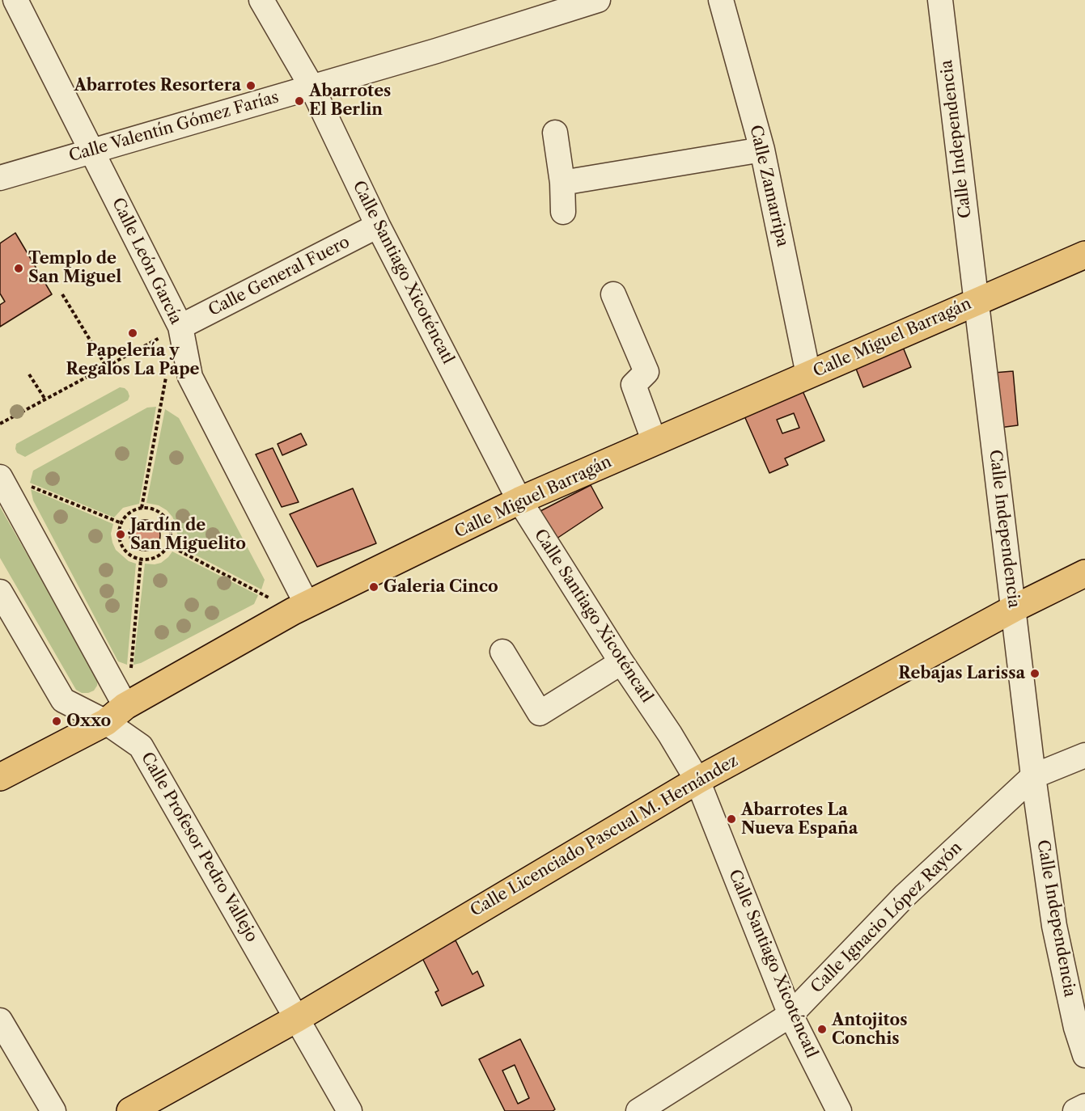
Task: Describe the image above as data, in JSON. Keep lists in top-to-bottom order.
{
  "streets": {
    "main road": ["Calle Miguel Barragán", "Calle Licenciado Pascual M. Hernández"],
    "street": [
      "Calle Valentín Gómez Farías",
      "Calle Independencia",
      "Calle Zamarripa",
      "Calle León García",
      "Calle Santiago Xicoténcatl",
      "Calle General Fuero",
      "Calle Profesor Pedro Vallejo",
      "Calle Ignacio López Rayón"
    ]
  },
  "crossings": [
    ["Calle Valentín Gómez Farías", "Calle León García"],
    ["Calle Valentín Gómez Farías", "Calle Santiago Xicoténcatl"],
    ["Calle Independencia", "Calle Miguel Barragán"],
    ["Calle Independencia", "Calle Licenciado Pascual M. Hernández"],
    ["Calle Independencia", "Calle Ignacio López Rayón"],
    ["Calle Zamarripa", "Calle Miguel Barragán"],
    ["Calle León García", "Calle General Fuero"],
    ["Calle León García", "Calle Miguel Barragán"],
    ["Calle Santiago Xicoténcatl", "Calle General Fuero"],
    ["Calle Santiago Xicoténcatl", "Calle Miguel Barragán"],
    ["Calle Santiago Xicoténcatl", "Calle Licenciado Pascual M. Hernández"],
    ["Calle Santiago Xicoténcatl", "Calle Ignacio López Rayón"],
    ["Calle Miguel Barragán", "Calle Profesor Pedro Vallejo"],
    ["Calle Licenciado Pascual M. Hernández", "Calle Profesor Pedro Vallejo"]
  ],
  "places": [
    "Abarrotes Resortera",
    "Abarrotes El Berlin",
    "Templo de San Miguel",
    "Papelería y Regalos La Pape",
    "Jardín de San Miguelito",
    "Galeria Cinco",
    "Rebajas Larissa",
    "Oxxo",
    "Abarrotes La Nueva España",
    "Antojitos Conchis"
  ]
}
